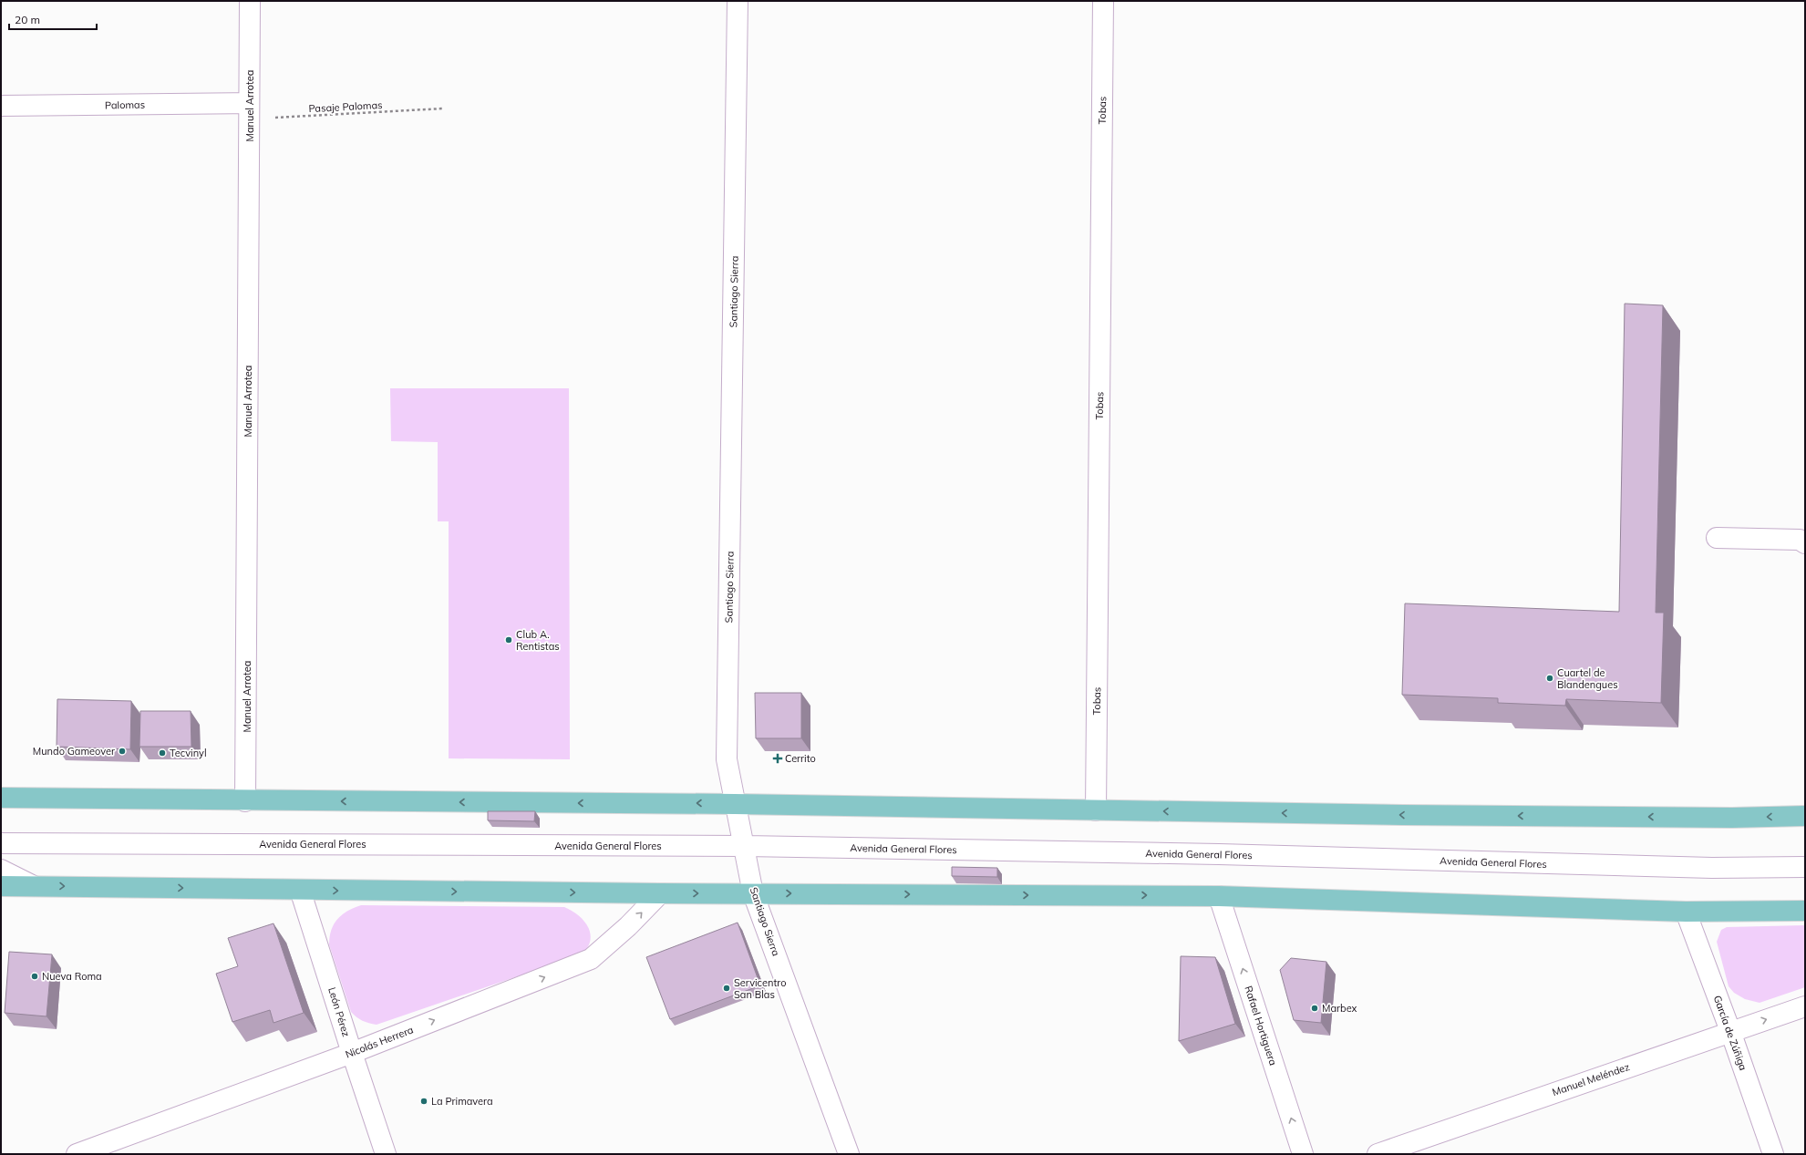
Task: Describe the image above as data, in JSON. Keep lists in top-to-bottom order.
{
  "streets": {
    "street": [
      "Palomas",
      "Manuel Arrotea",
      "Tobas",
      "Santiago Sierra",
      "Avenida General Flores",
      "León Pérez",
      "Rafael Hortiguera",
      "García de Zúñiga",
      "Nicolás Herrera",
      "Manuel Meléndez"
    ],
    "path": ["Pasaje Palomas"]
  },
  "crossings": [
    ["Palomas", "Manuel Arrotea"],
    ["Palomas", "Pasaje Palomas"],
    ["Manuel Arrotea", "Pasaje Palomas"],
    ["Santiago Sierra", "Avenida General Flores"],
    ["León Pérez", "Nicolás Herrera"],
    ["García de Zúñiga", "Manuel Meléndez"]
  ],
  "one_way": ["Rafael Hortiguera", "Nicolás Herrera"],
  "places": {
    "other": [
      "Club A. Rentistas",
      "Cuartel de Blandengues",
      "Mundo Gameover",
      "Tecvinyl",
      "Nueva Roma",
      "Servicentro San Blas",
      "Marbex",
      "La Primavera"
    ],
    "health": ["Cerrito"]
  },
  "scale_bar": "20 m"
}
